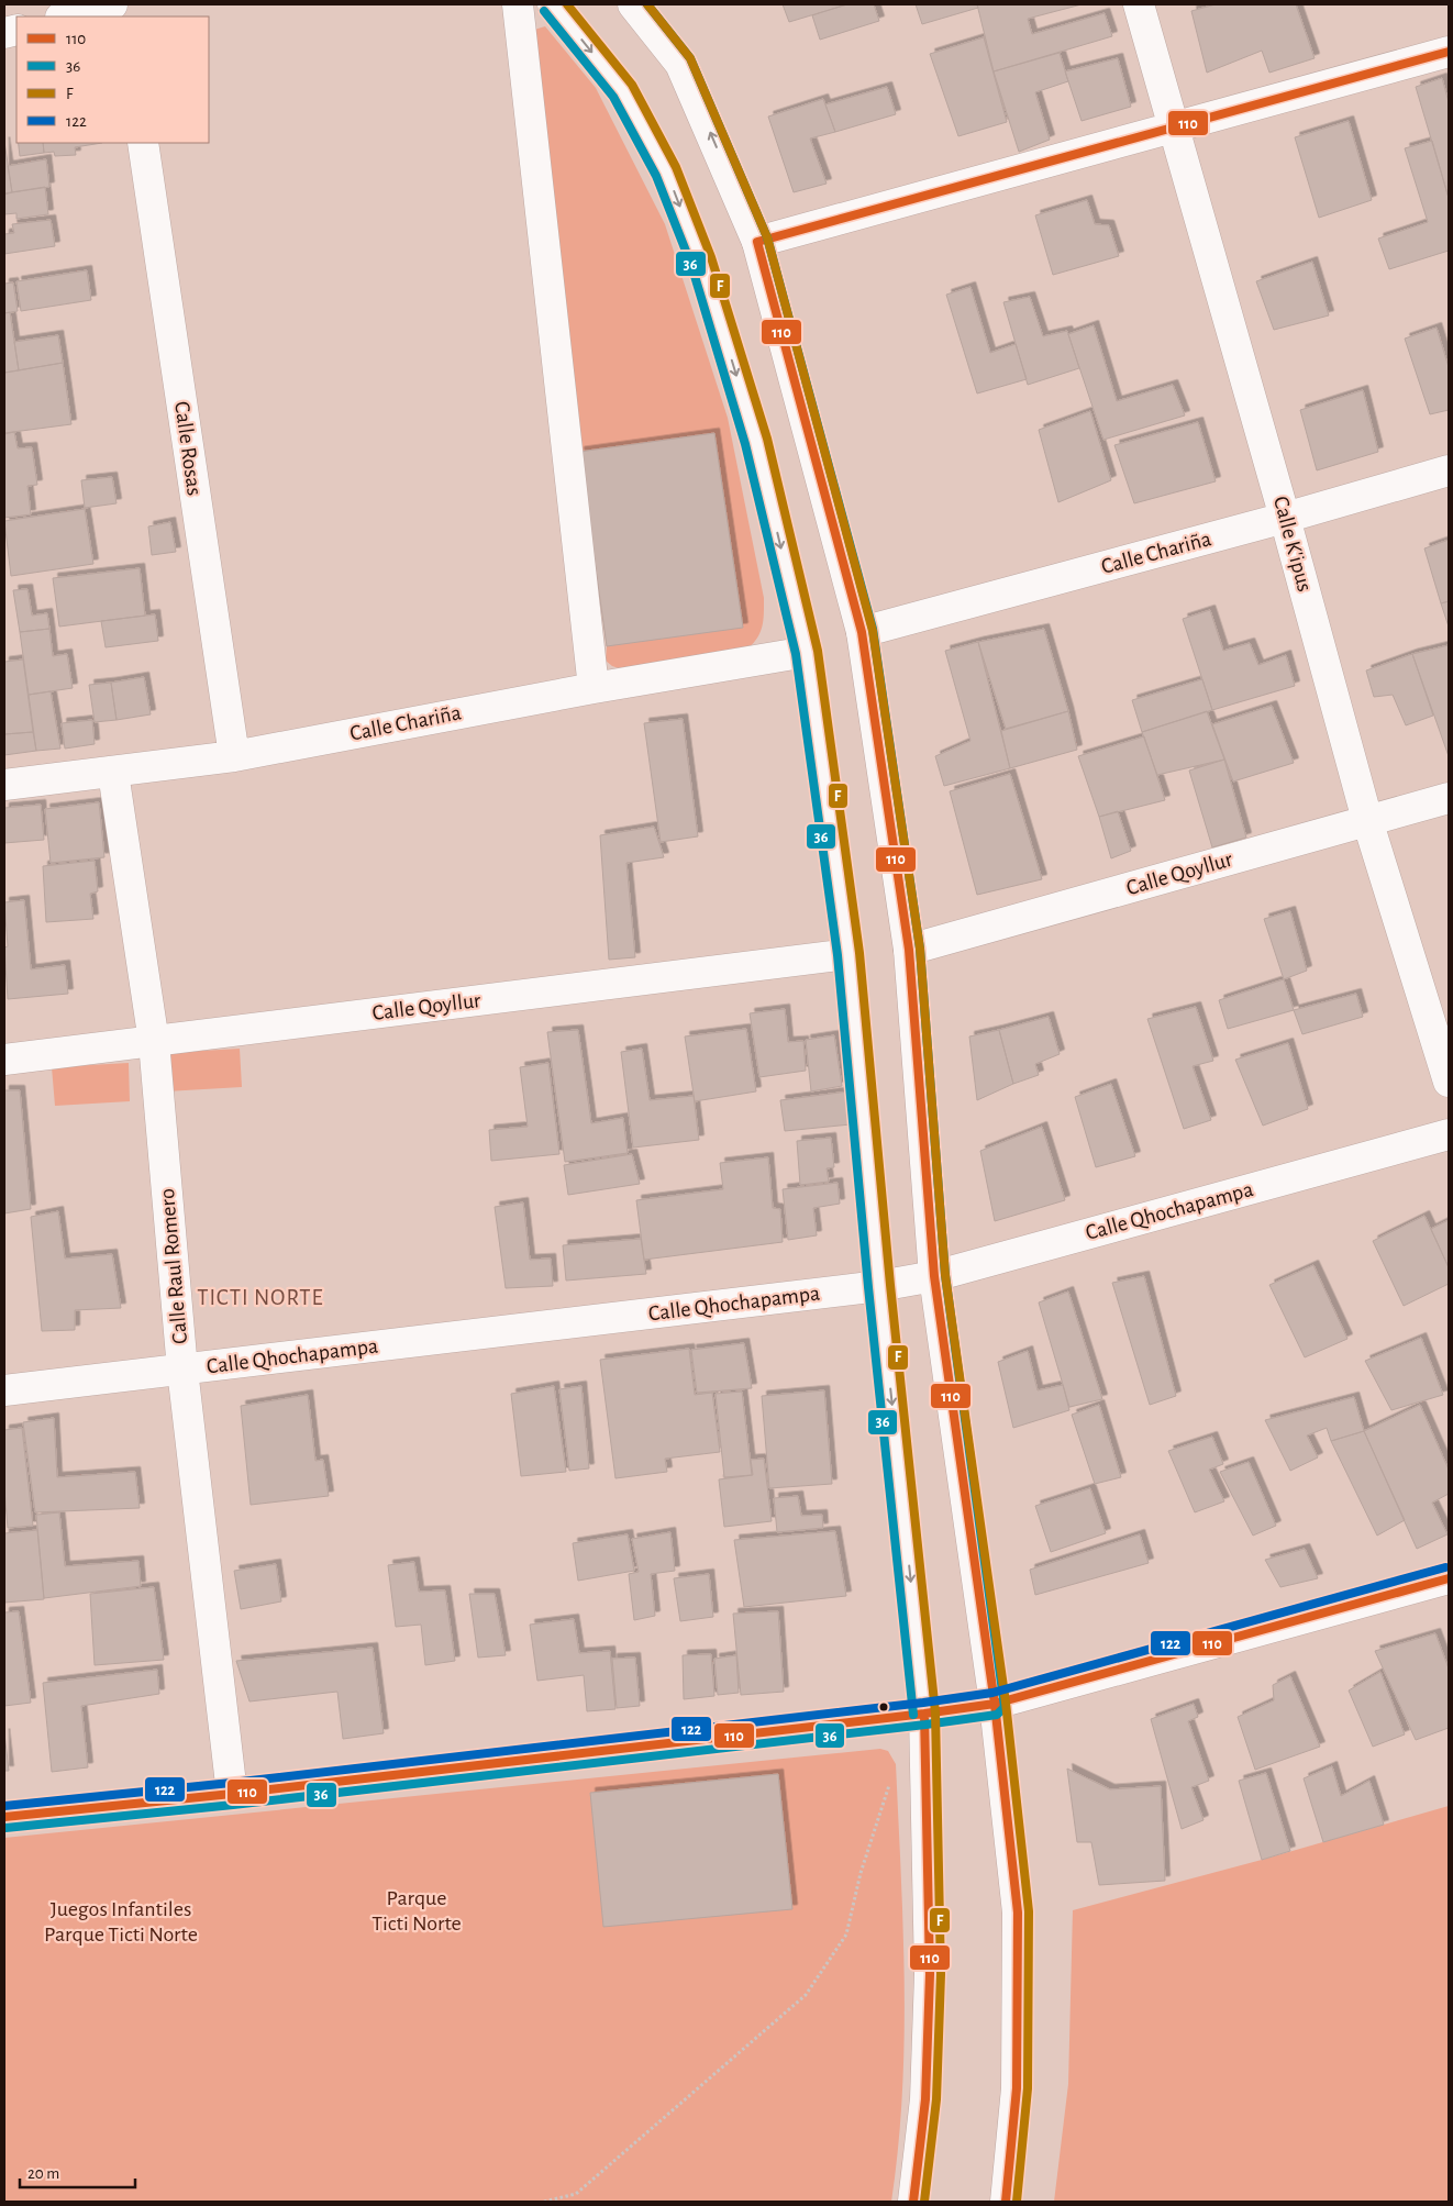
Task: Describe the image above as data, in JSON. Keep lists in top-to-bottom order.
{
  "streets": {
    "street": [
      "Calle Rosas",
      "Calle K'ipus",
      "Calle Chariña",
      "Calle Qoyllur",
      "Calle Qhochapampa",
      "Calle Raul Romero"
    ]
  },
  "crossings": [
    ["Calle Rosas", "Calle Chariña"],
    ["Calle K'ipus", "Calle Chariña"],
    ["Calle K'ipus", "Calle Qoyllur"],
    ["Calle Chariña", "Calle Raul Romero"],
    ["Calle Qoyllur", "Calle Raul Romero"],
    ["Calle Qhochapampa", "Calle Raul Romero"]
  ],
  "districts": ["TICTI NORTE"],
  "parks": ["Parque Ticti Norte", "Juegos Infantiles Parque Ticti Norte"],
  "lines": [
    "transit line 36",
    "transit line F",
    "transit line 110",
    "transit line 122"
  ],
  "legend": [
    "110",
    "36",
    "F",
    "122"
  ],
  "scale_bar": "20 m"
}
